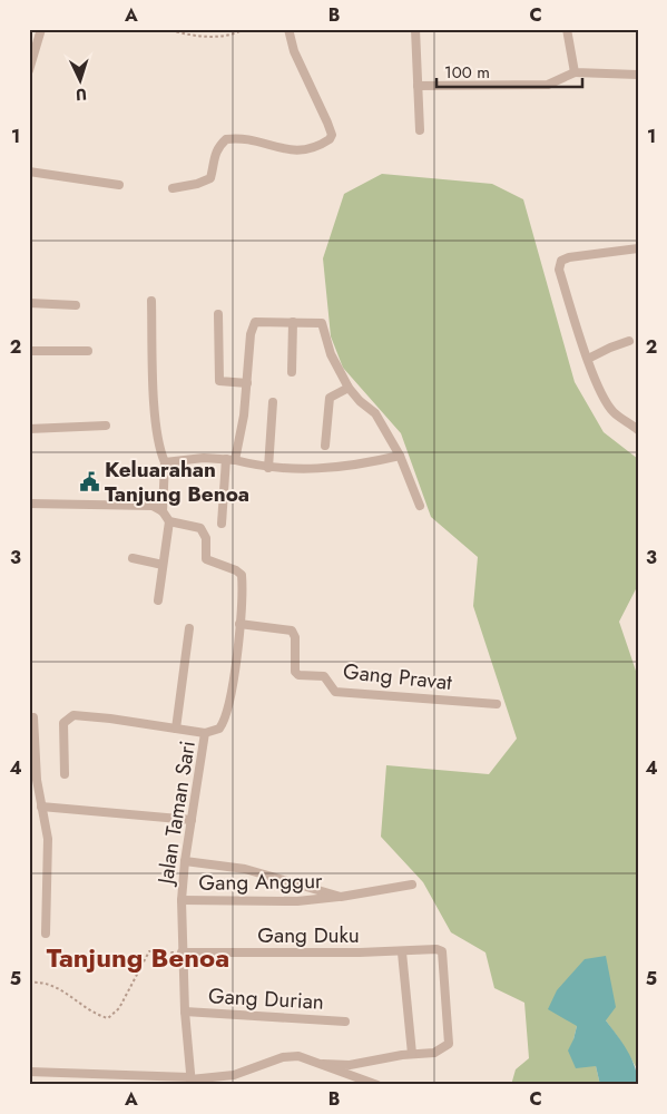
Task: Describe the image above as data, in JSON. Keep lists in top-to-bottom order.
{
  "streets": {
    "street": [
      "Gang Pravat",
      "Jalan Taman Sari",
      "Gang Anggur",
      "Gang Duku",
      "Gang Durian"
    ]
  },
  "crossings": [
    ["Gang Pravat", "Jalan Taman Sari"],
    ["Jalan Taman Sari", "Gang Anggur"],
    ["Jalan Taman Sari", "Gang Duku"],
    ["Jalan Taman Sari", "Gang Durian"]
  ],
  "districts": ["Tanjung Benoa"],
  "places": {
    "public building": ["Keluarahan Tanjung Benoa"]
  },
  "scale_bar": "100 m",
  "north": "bottom",
  "grid": {
    "columns": ["A", "B", "C"],
    "rows": [
      "1",
      "2",
      "3",
      "4",
      "5"
    ]
  }
}
